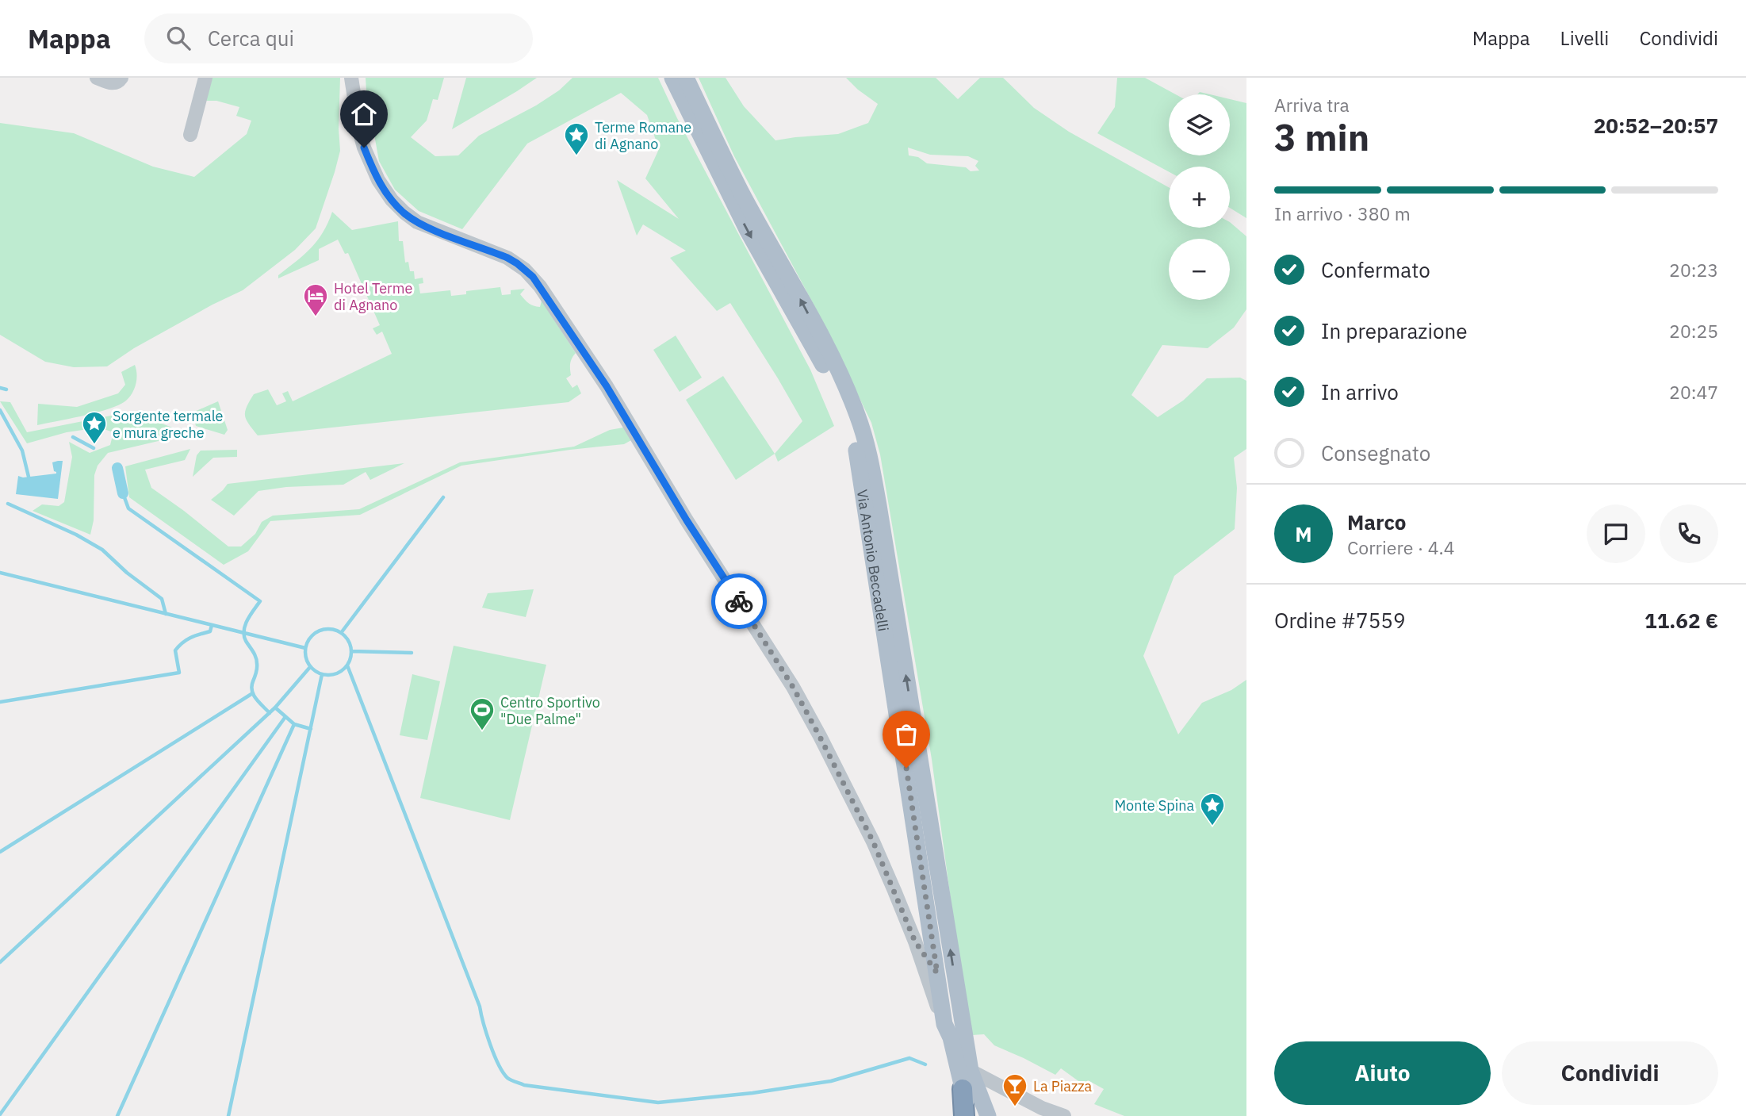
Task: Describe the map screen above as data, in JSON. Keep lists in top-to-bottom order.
{
  "streets": {
    "main road": ["Via Antonio Beccadelli"]
  },
  "places": {
    "place": ["Terme Romane di Agnano", "Sorgente termale e mura greche", "Monte Spina"],
    "hotel": ["Hotel Terme di Agnano"],
    "sports": ["Centro Sportivo \"Due Palme\""],
    "bar": ["La Piazza"]
  },
  "page": {
    "header": "Mappa",
    "search": "Cerca qui",
    "nav": ["Mappa", "Livelli", "Condividi"],
    "heading": ["3 min", "Arriva tra", "20:52–20:57"],
    "panel": [
      "Marco",
      "Corriere · 4.4",
      "Ordine #7559",
      "11.62 €"
    ],
    "map_buttons": ["+", "−"],
    "bar": "In arrivo · 380 m",
    "list": [
      ["Confermato", "20:23"],
      ["In preparazione", "20:25"],
      ["In arrivo", "20:47"],
      "Consegnato"
    ],
    "round": "M",
    "buttons": ["Aiuto", "Condividi"]
  }
}
